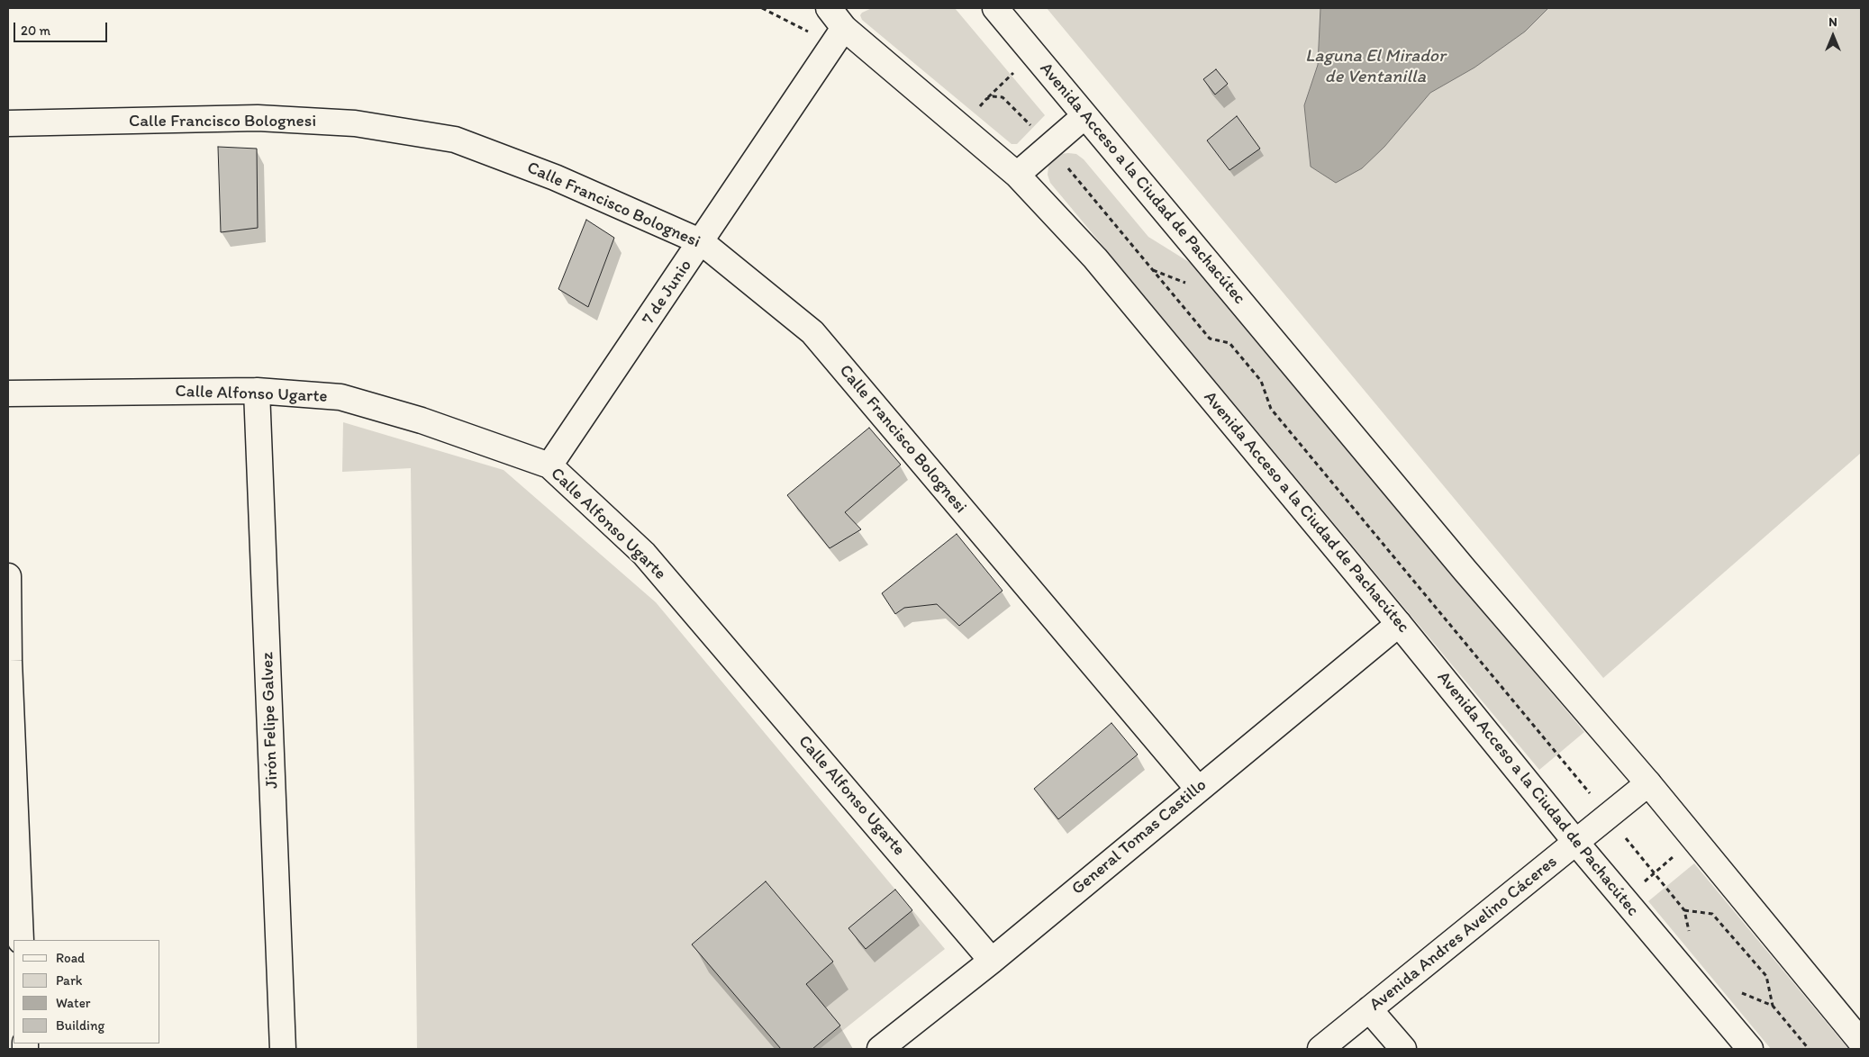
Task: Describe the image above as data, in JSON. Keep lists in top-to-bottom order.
{
  "streets": {
    "street": [
      "Calle Francisco Bolognesi",
      "Avenida Acceso a la Ciudad de Pachacútec",
      "7 de Junio",
      "Calle Alfonso Ugarte",
      "Jirón Felipe Galvez",
      "General Tomas Castillo",
      "Avenida Andres Avelino Cáceres"
    ]
  },
  "crossings": [
    ["Calle Francisco Bolognesi", "7 de Junio"],
    ["Calle Francisco Bolognesi", "General Tomas Castillo"],
    ["Avenida Acceso a la Ciudad de Pachacútec", "7 de Junio"],
    ["Avenida Acceso a la Ciudad de Pachacútec", "General Tomas Castillo"],
    ["Avenida Acceso a la Ciudad de Pachacútec", "Avenida Andres Avelino Cáceres"],
    ["7 de Junio", "Calle Alfonso Ugarte"],
    ["Calle Alfonso Ugarte", "Jirón Felipe Galvez"],
    ["Calle Alfonso Ugarte", "General Tomas Castillo"]
  ],
  "water": ["Laguna El Mirador de Ventanilla"],
  "legend": [
    "Road",
    "Park",
    "Water",
    "Building"
  ],
  "scale_bar": "20 m",
  "north": "top"
}
